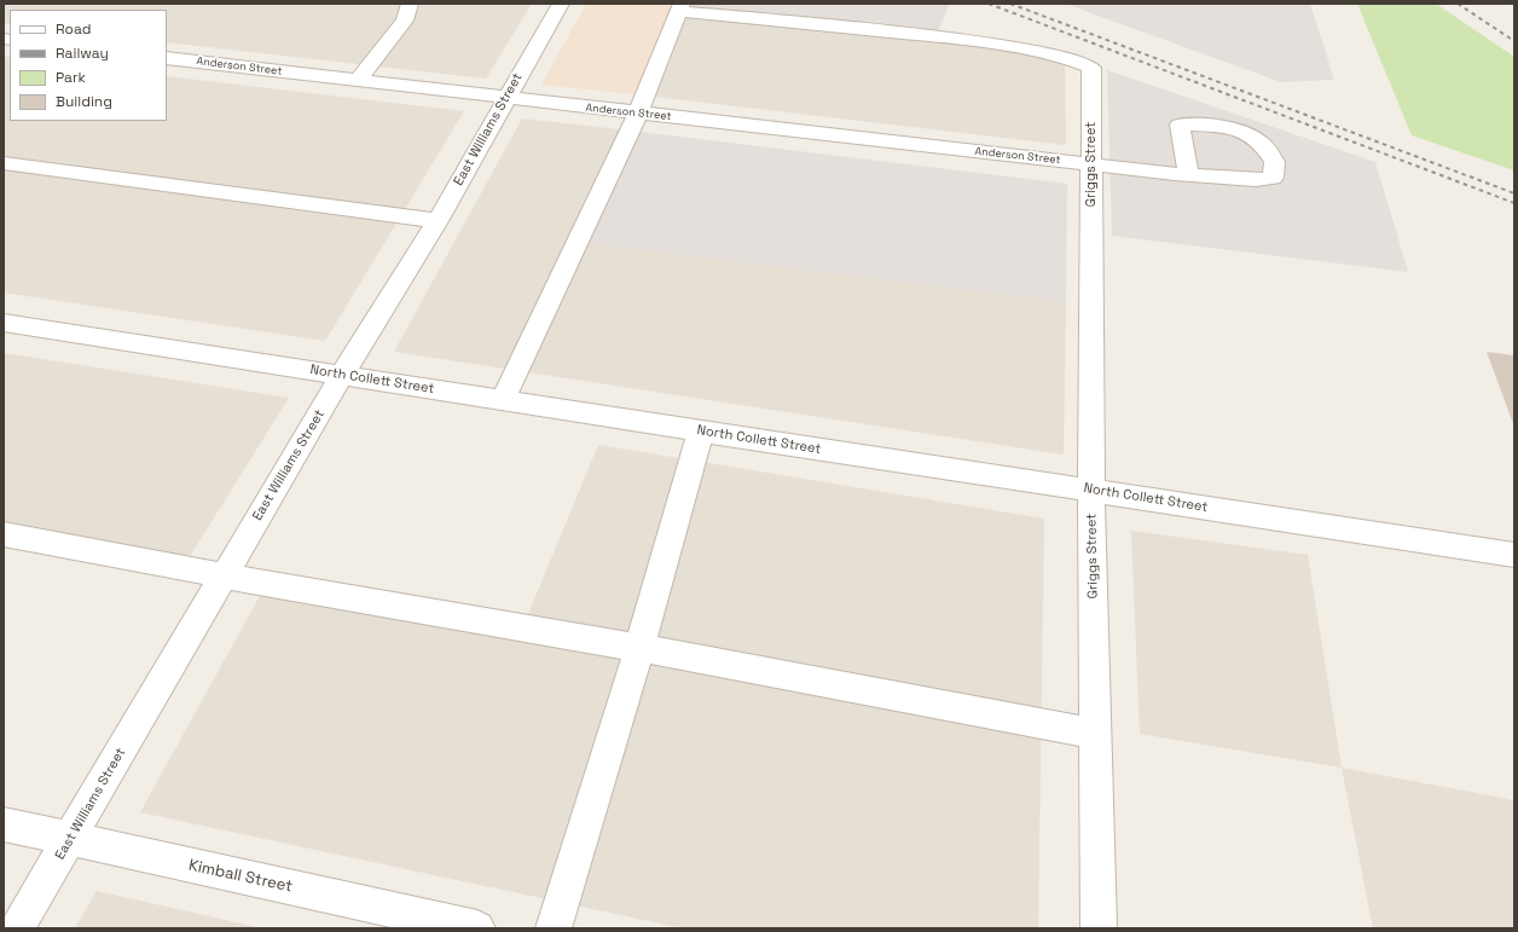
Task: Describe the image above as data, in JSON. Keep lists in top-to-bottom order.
{
  "streets": {
    "street": [
      "Anderson Street",
      "East Williams Street",
      "Griggs Street",
      "North Collett Street",
      "Kimball Street"
    ]
  },
  "crossings": [
    ["Anderson Street", "East Williams Street"],
    ["Anderson Street", "Griggs Street"],
    ["East Williams Street", "North Collett Street"],
    ["East Williams Street", "Kimball Street"],
    ["Griggs Street", "North Collett Street"]
  ],
  "legend": [
    "Road",
    "Railway",
    "Park",
    "Building"
  ]
}
